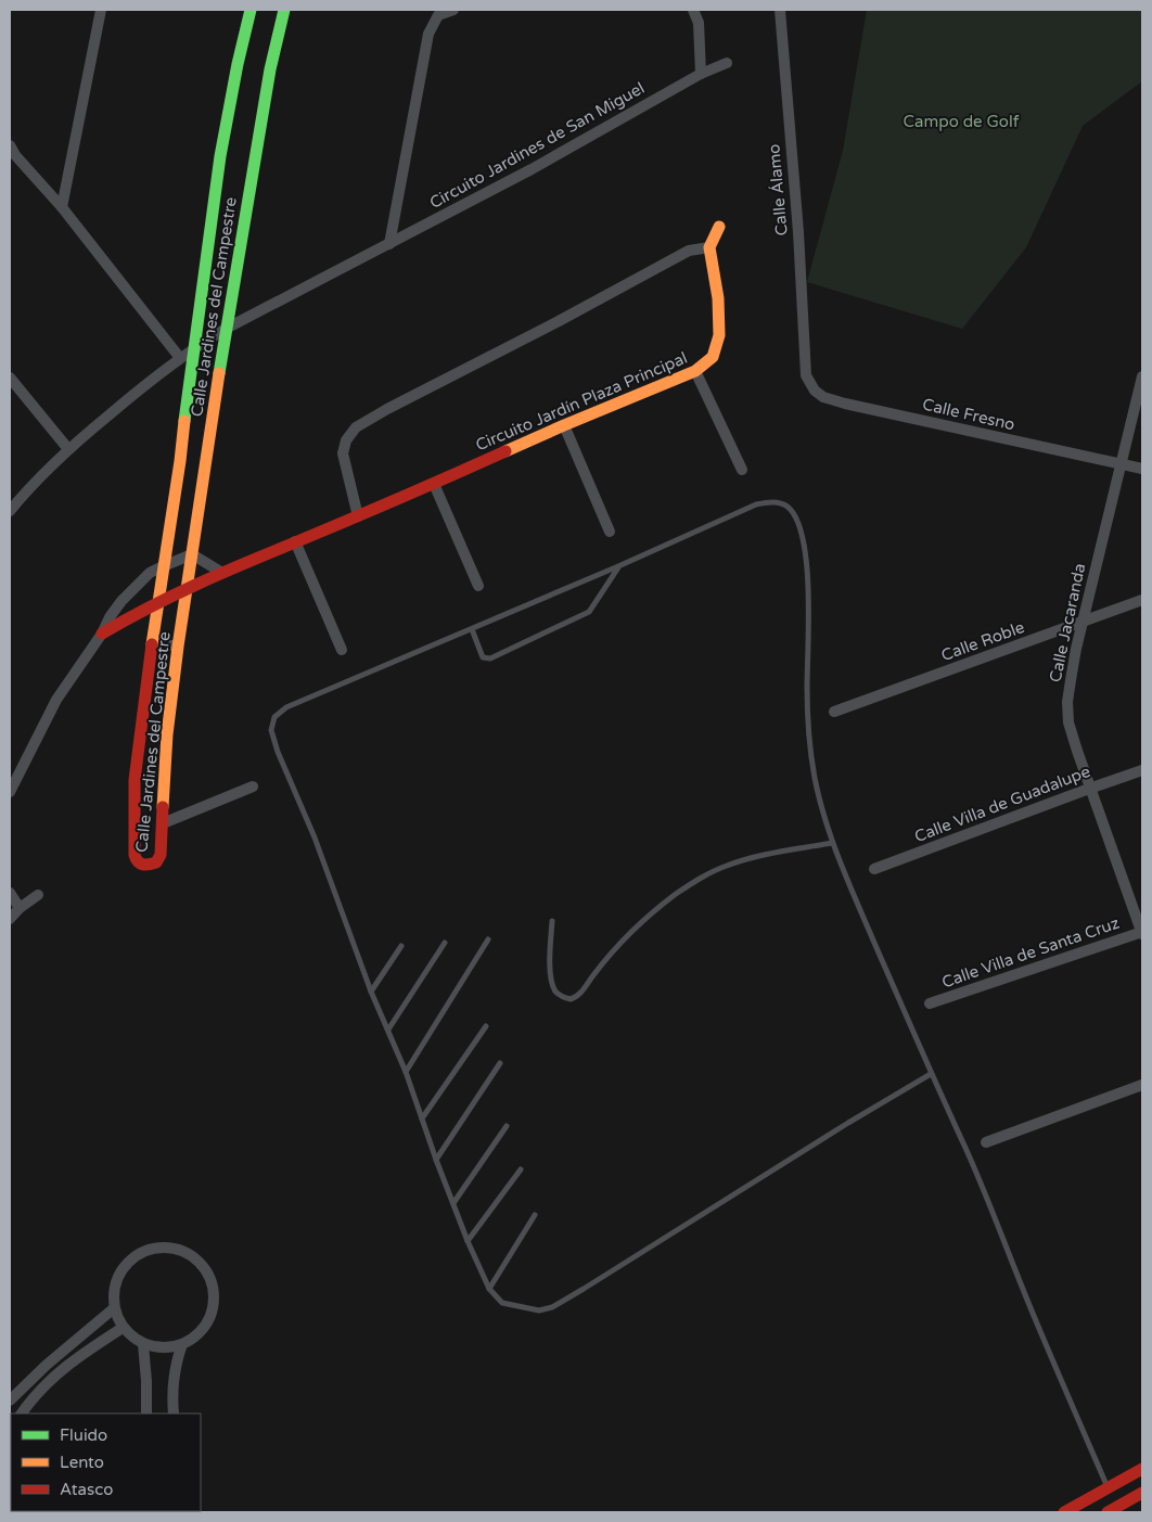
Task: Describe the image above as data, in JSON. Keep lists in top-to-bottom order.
{
  "streets": {
    "street": [
      "Circuito Jardines de San Miguel",
      "Calle Álamo",
      "Calle Jardines del Campestre",
      "Circuito Jardín Plaza Principal",
      "Calle Fresno",
      "Calle Jacaranda",
      "Calle Roble",
      "Calle Villa de Guadalupe",
      "Calle Villa de Santa Cruz"
    ]
  },
  "crossings": [
    ["Circuito Jardines de San Miguel", "Calle Jardines del Campestre"],
    ["Calle Álamo", "Calle Fresno"],
    ["Calle Jardines del Campestre", "Circuito Jardín Plaza Principal"],
    ["Calle Fresno", "Calle Jacaranda"],
    ["Calle Jacaranda", "Calle Roble"],
    ["Calle Jacaranda", "Calle Villa de Guadalupe"],
    ["Calle Jacaranda", "Calle Villa de Santa Cruz"]
  ],
  "parks": ["Campo de Golf"],
  "legend": ["Fluido", "Lento", "Atasco"]
}
